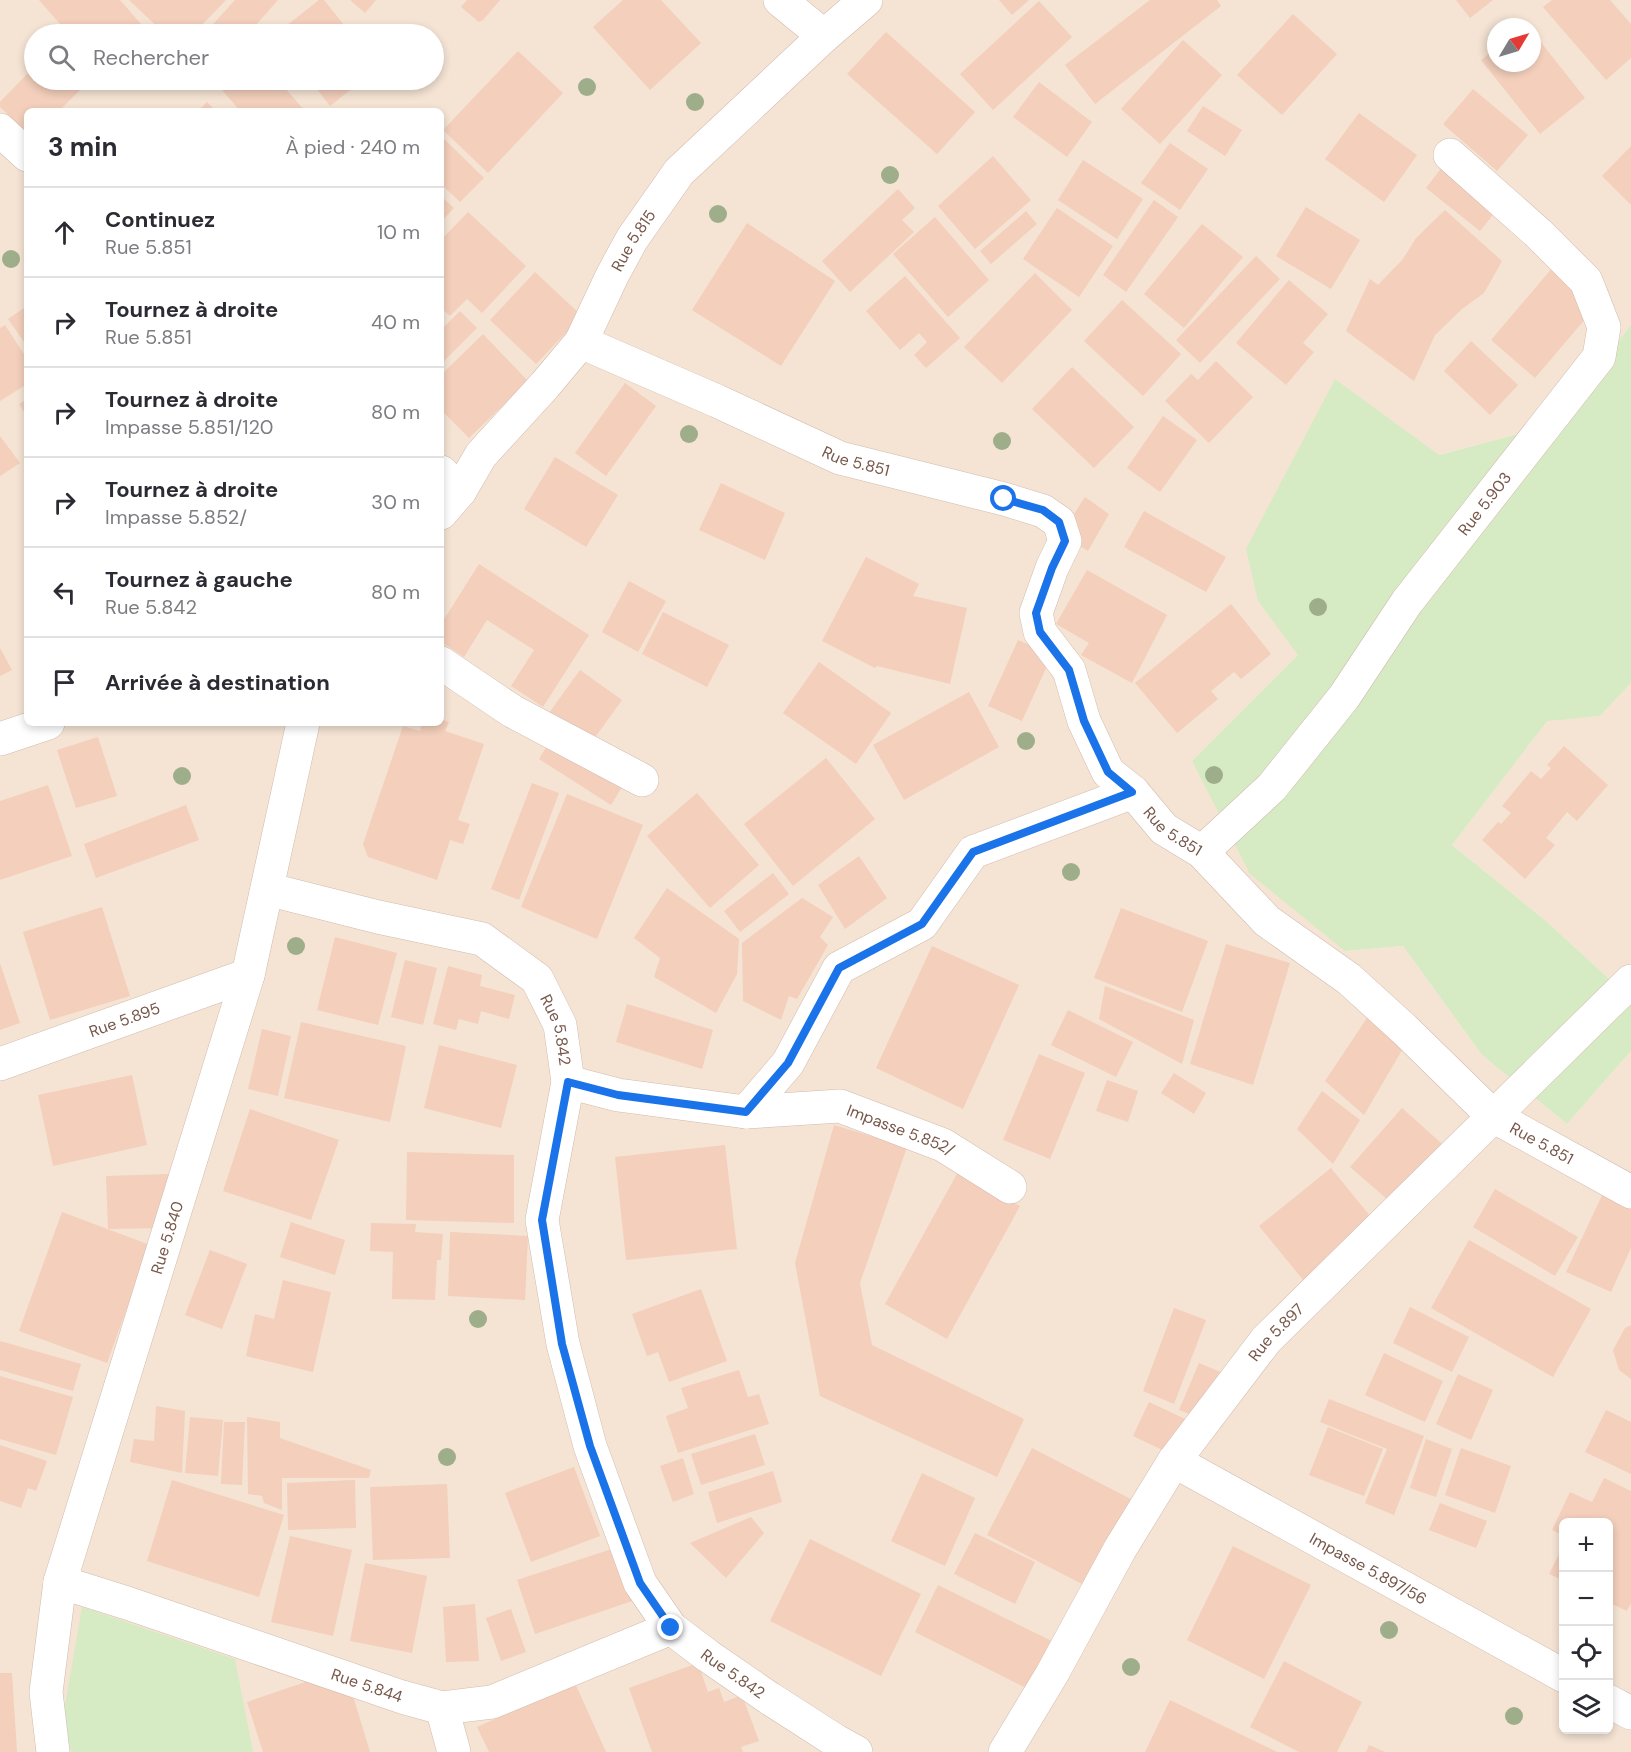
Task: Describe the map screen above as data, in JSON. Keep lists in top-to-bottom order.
{
  "streets": {
    "street": [
      "Rue 5.815",
      "Rue 5.851",
      "Rue 5.903",
      "Rue 5.895",
      "Rue 5.842",
      "Impasse 5.852/",
      "Rue 5.840",
      "Rue 5.897",
      "Impasse 5.897/56",
      "Rue 5.844"
    ]
  },
  "crossings": [
    ["Rue 5.815", "Rue 5.851"],
    ["Rue 5.851", "Rue 5.903"],
    ["Rue 5.851", "Rue 5.897"],
    ["Rue 5.895", "Rue 5.840"],
    ["Rue 5.842", "Impasse 5.852/"],
    ["Rue 5.842", "Rue 5.840"],
    ["Rue 5.842", "Rue 5.844"],
    ["Rue 5.840", "Rue 5.844"],
    ["Rue 5.897", "Impasse 5.897/56"]
  ],
  "north": "top right",
  "page": {
    "search": "Rechercher",
    "heading": ["3 min", "À pied · 240 m"],
    "list": [
      ["Continuez", "Rue 5.851", "10 m"],
      ["Tournez à droite", "Rue 5.851", "40 m"],
      ["Tournez à droite", "Impasse 5.851/120", "80 m"],
      ["Tournez à droite", "Impasse 5.852/", "30 m"],
      ["Tournez à gauche", "Rue 5.842", "80 m"],
      "Arrivée à destination"
    ],
    "map_buttons": ["+", "−"]
  }
}
